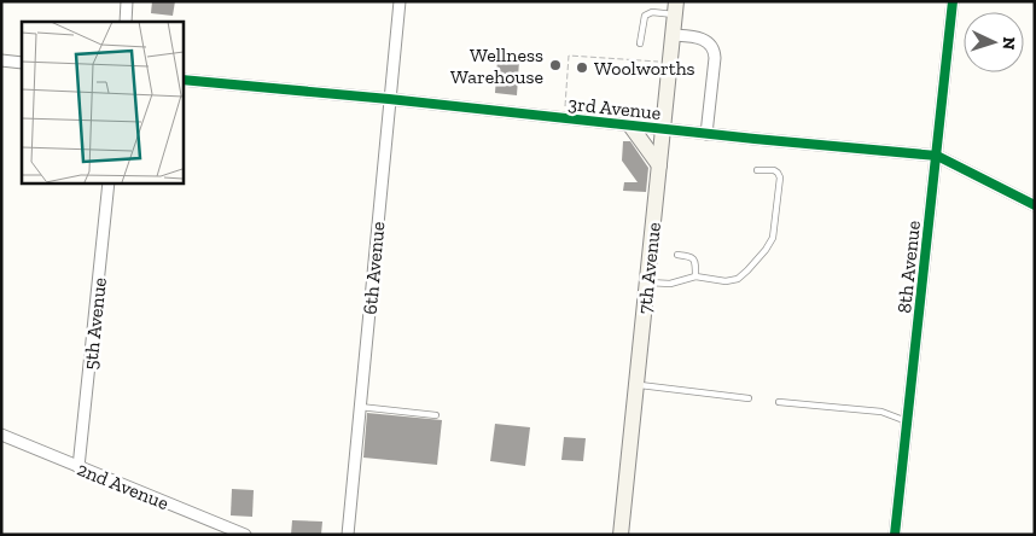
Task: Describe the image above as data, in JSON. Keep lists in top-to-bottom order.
{
  "streets": {
    "main road": ["7th Avenue"],
    "street": [
      "3rd Avenue",
      "8th Avenue",
      "6th Avenue",
      "5th Avenue",
      "2nd Avenue"
    ]
  },
  "crossings": [
    ["3rd Avenue", "8th Avenue"],
    ["3rd Avenue", "6th Avenue"],
    ["3rd Avenue", "7th Avenue"],
    ["5th Avenue", "2nd Avenue"]
  ],
  "places": ["Wellness Warehouse", "Woolworths"],
  "north": "right"
}
